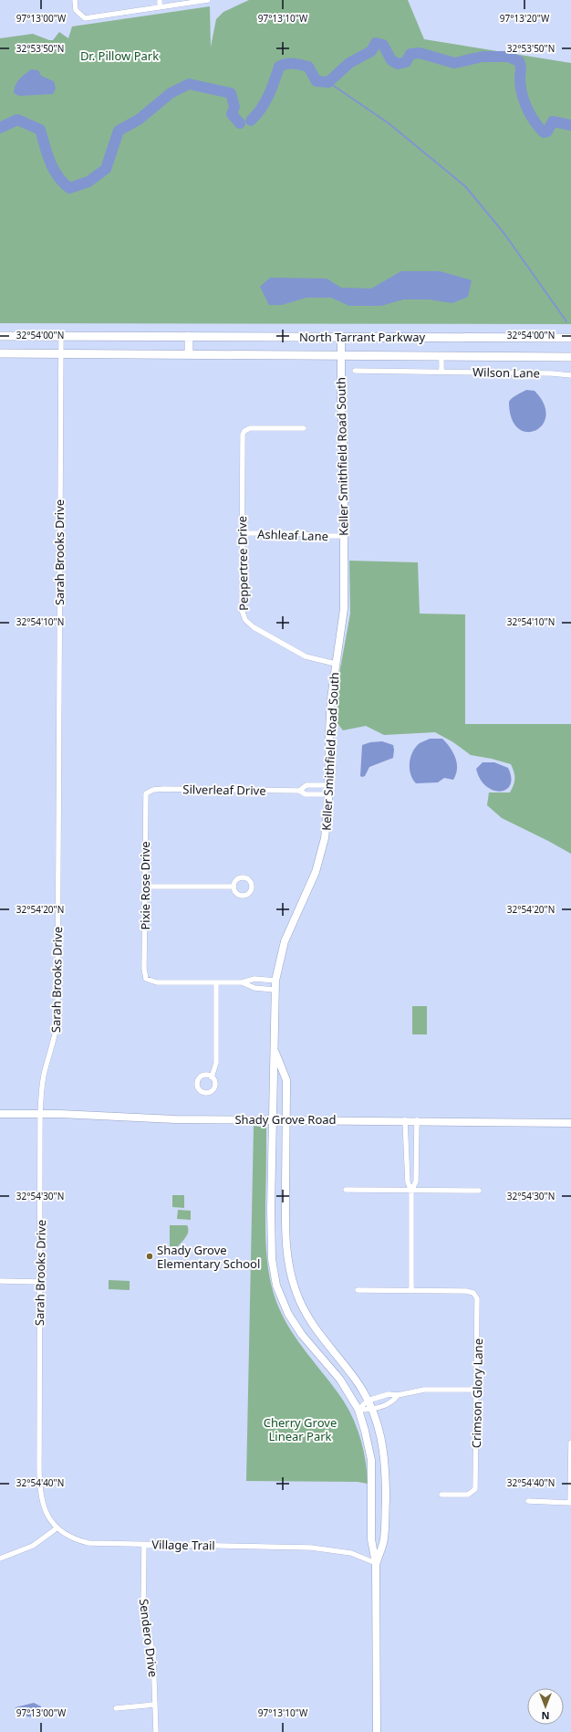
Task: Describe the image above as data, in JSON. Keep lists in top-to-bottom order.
{
  "streets": {
    "main road": ["North Tarrant Parkway", "Keller Smithfield Road South", "Shady Grove Road"],
    "street": [
      "Wilson Lane",
      "Ashleaf Lane",
      "Sarah Brooks Drive",
      "Peppertree Drive",
      "Silverleaf Drive",
      "Pixie Rose Drive",
      "Crimson Glory Lane",
      "Village Trail",
      "Sendero Drive"
    ]
  },
  "crossings": [
    ["North Tarrant Parkway", "Keller Smithfield Road South"],
    ["North Tarrant Parkway", "Sarah Brooks Drive"],
    ["Keller Smithfield Road South", "Ashleaf Lane"],
    ["Keller Smithfield Road South", "Peppertree Drive"],
    ["Keller Smithfield Road South", "Silverleaf Drive"],
    ["Keller Smithfield Road South", "Shady Grove Road"],
    ["Keller Smithfield Road South", "Village Trail"],
    ["Ashleaf Lane", "Peppertree Drive"],
    ["Sarah Brooks Drive", "Shady Grove Road"],
    ["Sarah Brooks Drive", "Village Trail"],
    ["Silverleaf Drive", "Pixie Rose Drive"],
    ["Village Trail", "Sendero Drive"]
  ],
  "parks": ["Dr. Pillow Park", "Cherry Grove Linear Park"],
  "places": ["Shady Grove Elementary School"],
  "north": "bottom",
  "coordinates": [
    "97°13'00\"W",
    "97°13'10\"W",
    "97°13'20\"W",
    "32°53'50\"N",
    "32°54'00\"N",
    "32°54'10\"N",
    "32°54'20\"N",
    "32°54'30\"N",
    "32°54'40\"N"
  ]
}
